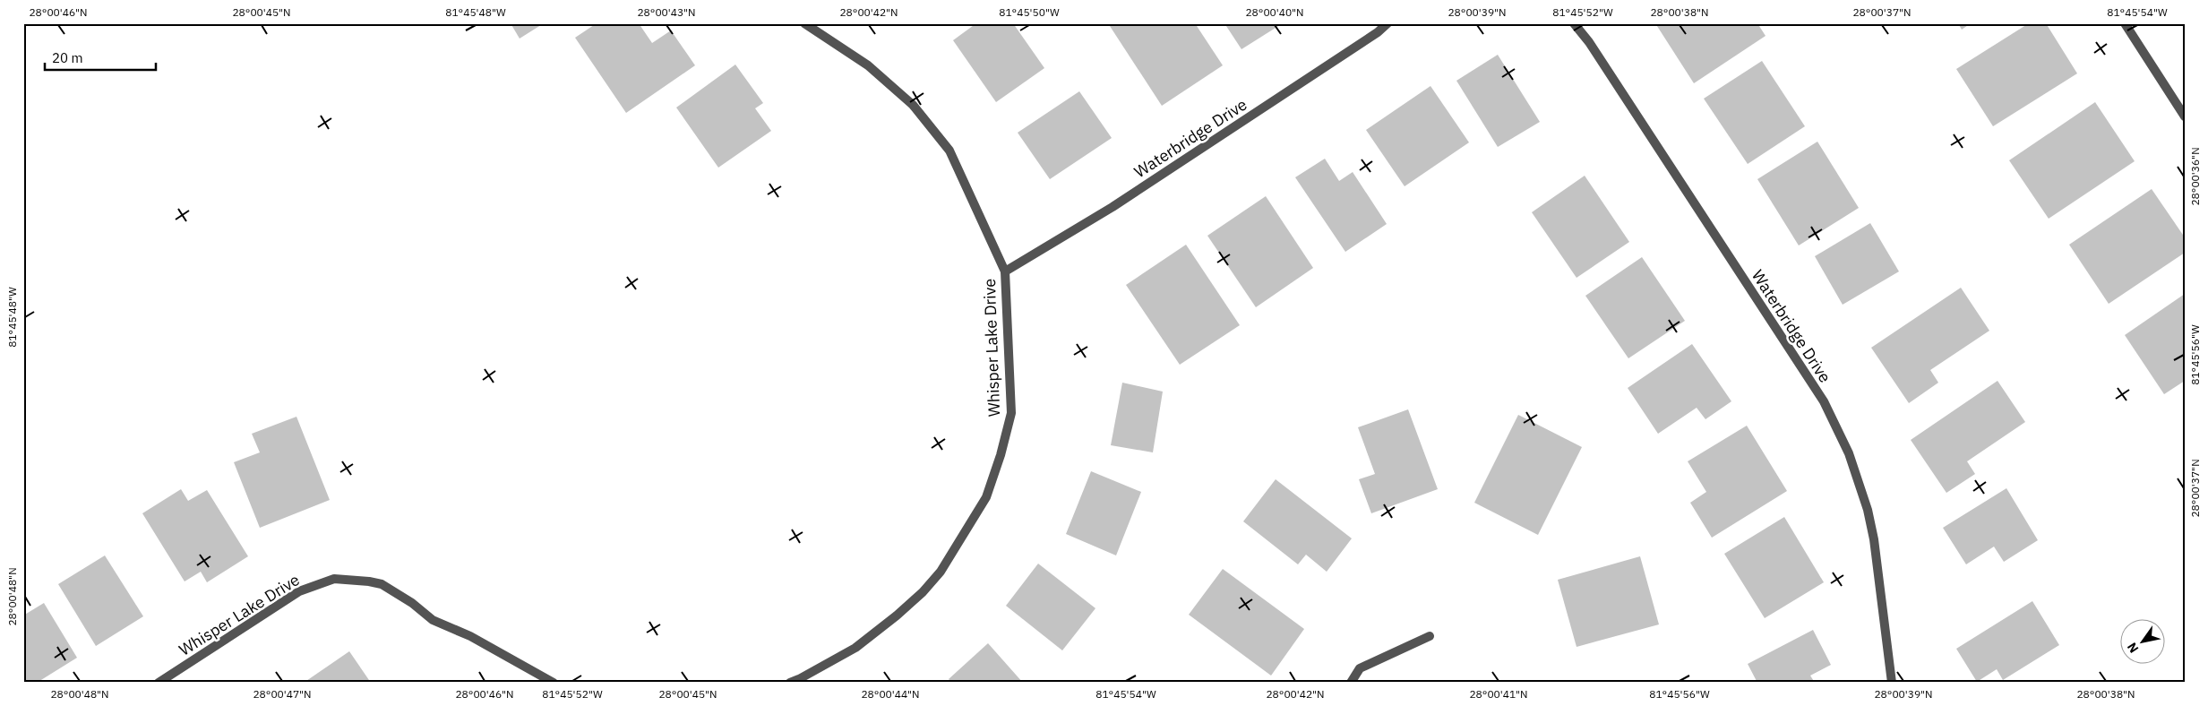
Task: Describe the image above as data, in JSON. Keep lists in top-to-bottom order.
{
  "streets": {
    "street": ["Waterbridge Drive", "Whisper Lake Drive"]
  },
  "crossings": [
    ["Waterbridge Drive", "Whisper Lake Drive"]
  ],
  "scale_bar": "20 m",
  "north": "bottom left",
  "coordinates": [
    "28°00'46\"N",
    "28°00'45\"N",
    "81°45'48\"W",
    "28°00'43\"N",
    "28°00'42\"N",
    "81°45'50\"W",
    "28°00'40\"N",
    "28°00'39\"N",
    "81°45'52\"W",
    "28°00'38\"N",
    "28°00'37\"N",
    "81°45'54\"W",
    "28°00'36\"N",
    "81°45'56\"W",
    "28°00'48\"N",
    "28°00'47\"N",
    "28°00'44\"N",
    "28°00'41\"N"
  ]
}
